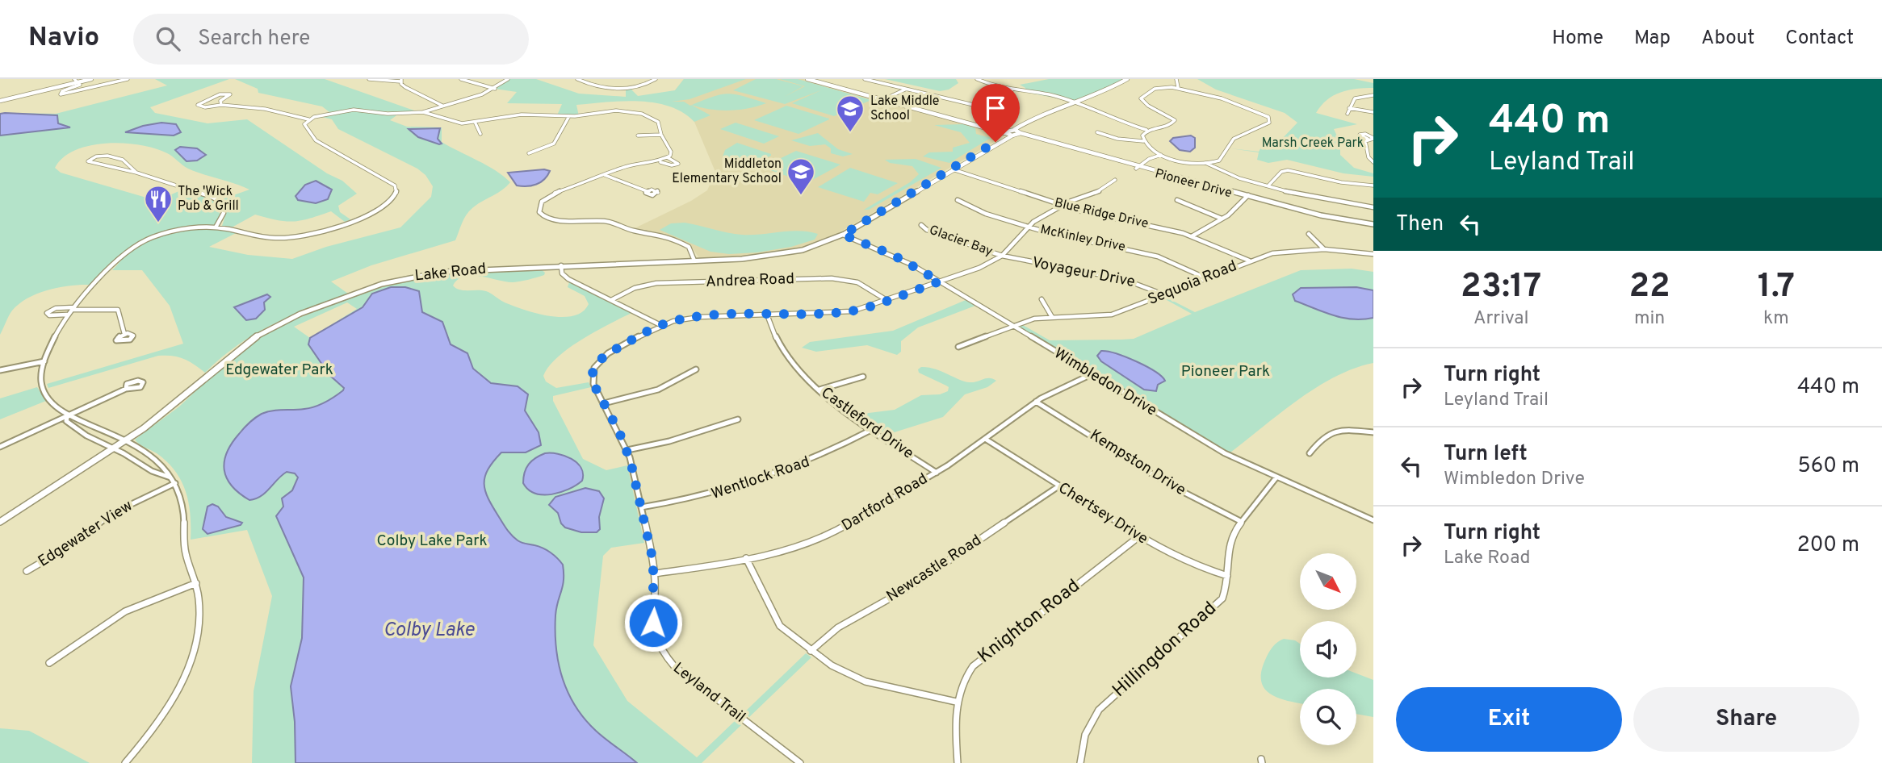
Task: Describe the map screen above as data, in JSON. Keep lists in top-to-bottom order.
{
  "streets": {
    "street": [
      "Pioneer Drive",
      "Blue Ridge Drive",
      "McKinley Drive",
      "Glacier Bay",
      "Lake Road",
      "Voyageur Drive",
      "Andrea Road",
      "Sequoia Road",
      "Wimbledon Drive",
      "Castleford Drive",
      "Kempston Drive",
      "Wentlock Road",
      "Dartford Road",
      "Chertsey Drive",
      "Edgewater View",
      "Newcastle Road",
      "Knighton Road",
      "Hillingdon Road",
      "Leyland Trail"
    ]
  },
  "crossings": [
    ["Pioneer Drive", "Lake Road"],
    ["Blue Ridge Drive", "Lake Road"],
    ["Blue Ridge Drive", "Sequoia Road"],
    ["McKinley Drive", "Sequoia Road"],
    ["Glacier Bay", "Voyageur Drive"],
    ["Glacier Bay", "Leyland Trail"],
    ["Lake Road", "Wimbledon Drive"],
    ["Voyageur Drive", "Sequoia Road"],
    ["Voyageur Drive", "Leyland Trail"],
    ["Andrea Road", "Leyland Trail"],
    ["Sequoia Road", "Wimbledon Drive"],
    ["Wimbledon Drive", "Dartford Road"],
    ["Wimbledon Drive", "Hillingdon Road"],
    ["Wimbledon Drive", "Leyland Trail"],
    ["Castleford Drive", "Wentlock Road"],
    ["Castleford Drive", "Dartford Road"],
    ["Castleford Drive", "Leyland Trail"],
    ["Kempston Drive", "Dartford Road"],
    ["Kempston Drive", "Hillingdon Road"],
    ["Wentlock Road", "Leyland Trail"],
    ["Dartford Road", "Chertsey Drive"],
    ["Dartford Road", "Leyland Trail"],
    ["Chertsey Drive", "Newcastle Road"],
    ["Chertsey Drive", "Knighton Road"],
    ["Chertsey Drive", "Hillingdon Road"]
  ],
  "water": ["Colby Lake"],
  "parks": [
    "Marsh Creek Park",
    "Edgewater Park",
    "Pioneer Park",
    "Colby Lake Park"
  ],
  "places": {
    "school or university": ["Lake Middle School", "Middleton Elementary School"],
    "restaurant": ["The 'Wick Pub & Grill"]
  },
  "north": "bottom right",
  "page": {
    "header": "Navio",
    "search": "Search here",
    "nav": [
      "Home",
      "Map",
      "About",
      "Contact"
    ],
    "turn": ["440 m", "Leyland Trail"],
    "then": "Then",
    "eta": [
      "23:17",
      "Arrival",
      "22",
      "min",
      "1.7",
      "km"
    ],
    "list": [
      {
        "name": "Turn right",
        "note": "Leyland Trail",
        "value": "440 m"
      },
      {
        "name": "Turn left",
        "note": "Wimbledon Drive",
        "value": "560 m"
      },
      {
        "name": "Turn right",
        "note": "Lake Road",
        "value": "200 m"
      }
    ],
    "buttons": ["Exit", "Share"]
  }
}
